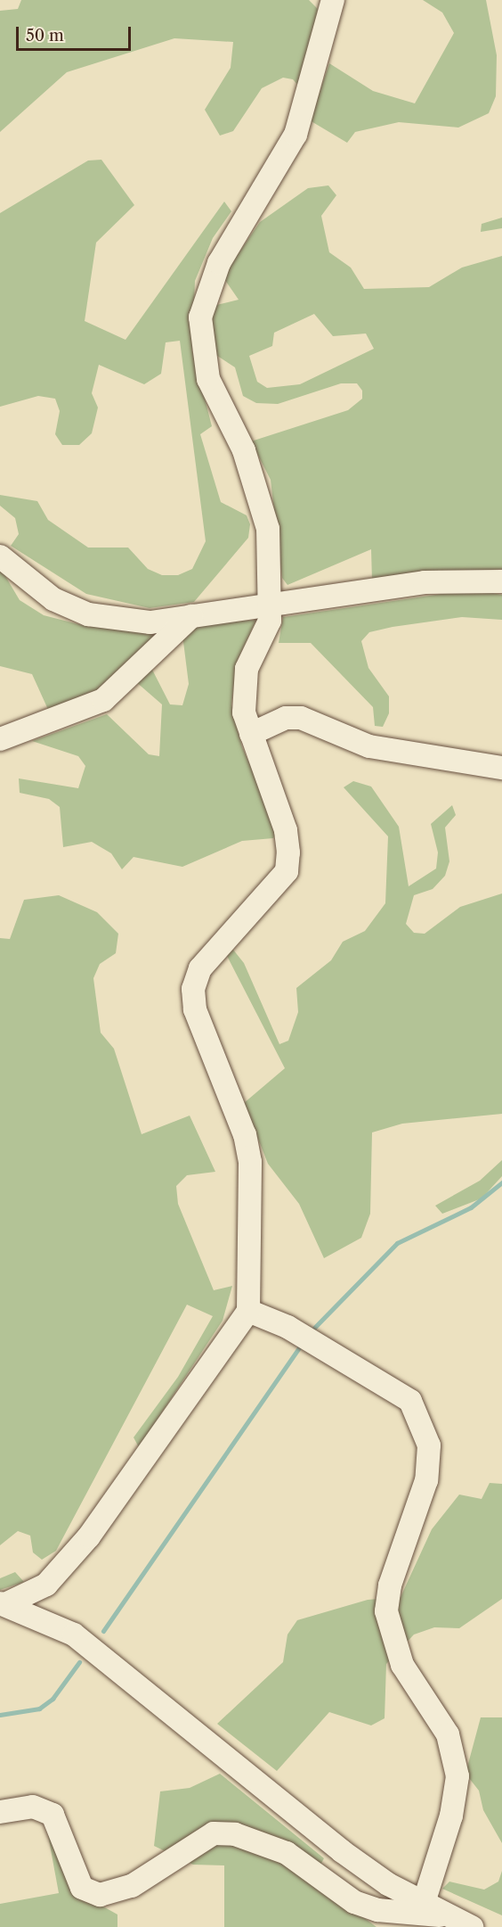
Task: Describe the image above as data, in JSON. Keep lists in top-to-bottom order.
{
  "scale_bar": "50 m"
}
